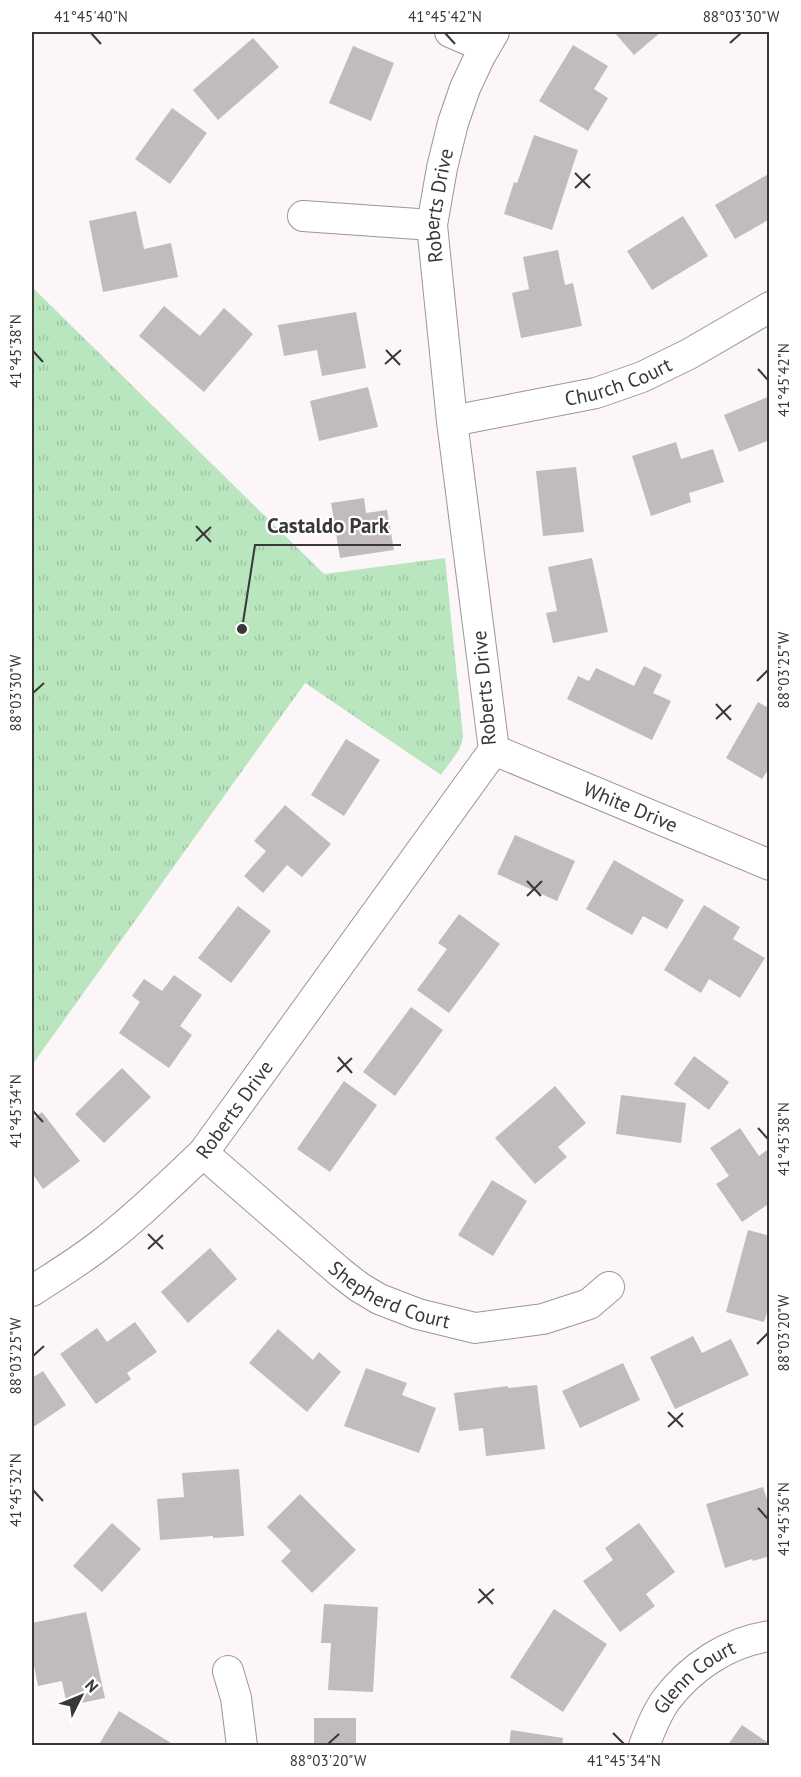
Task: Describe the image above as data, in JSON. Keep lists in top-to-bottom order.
{
  "streets": {
    "street": [
      "Roberts Drive",
      "Church Court",
      "White Drive",
      "Shepherd Court",
      "Glenn Court"
    ]
  },
  "crossings": [
    ["Roberts Drive", "Church Court"],
    ["Roberts Drive", "White Drive"],
    ["Roberts Drive", "Shepherd Court"]
  ],
  "places": ["Castaldo Park"],
  "north": "top right",
  "coordinates": [
    "41°45'40\"N",
    "41°45'42\"N",
    "88°03'30\"W",
    "41°45'38\"N",
    "88°03'25\"W",
    "41°45'34\"N",
    "88°03'20\"W",
    "41°45'32\"N",
    "41°45'36\"N"
  ]
}
